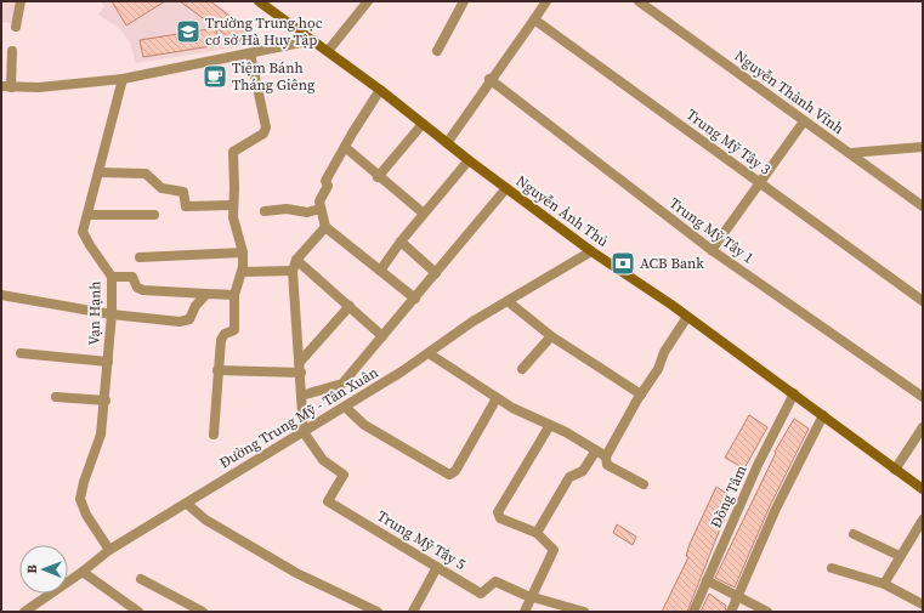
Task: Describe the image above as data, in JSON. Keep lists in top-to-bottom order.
{
  "streets": {
    "main road": ["Nguyễn Ảnh Thủ"],
    "street": [
      "Nguyễn Thành Vĩnh",
      "Trung Mỹ Tây 3",
      "Trung Mỹ Tây 1",
      "Vạn Hạnh",
      "Đường Trung Mỹ - Tân Xuân",
      "Đồng Tâm",
      "Trung Mỹ Tây 5"
    ]
  },
  "crossings": [
    ["Nguyễn Ảnh Thủ", "Đường Trung Mỹ - Tân Xuân"],
    ["Nguyễn Ảnh Thủ", "Đồng Tâm"],
    ["Vạn Hạnh", "Đường Trung Mỹ - Tân Xuân"],
    ["Đường Trung Mỹ - Tân Xuân", "Trung Mỹ Tây 5"]
  ],
  "places": {
    "school or university": ["Trường Trung học cơ sở Hà Huy Tập"],
    "cafe": ["Tiệm Bánh Tháng Giêng"],
    "bank": ["ACB Bank"]
  },
  "north": "left"
}
